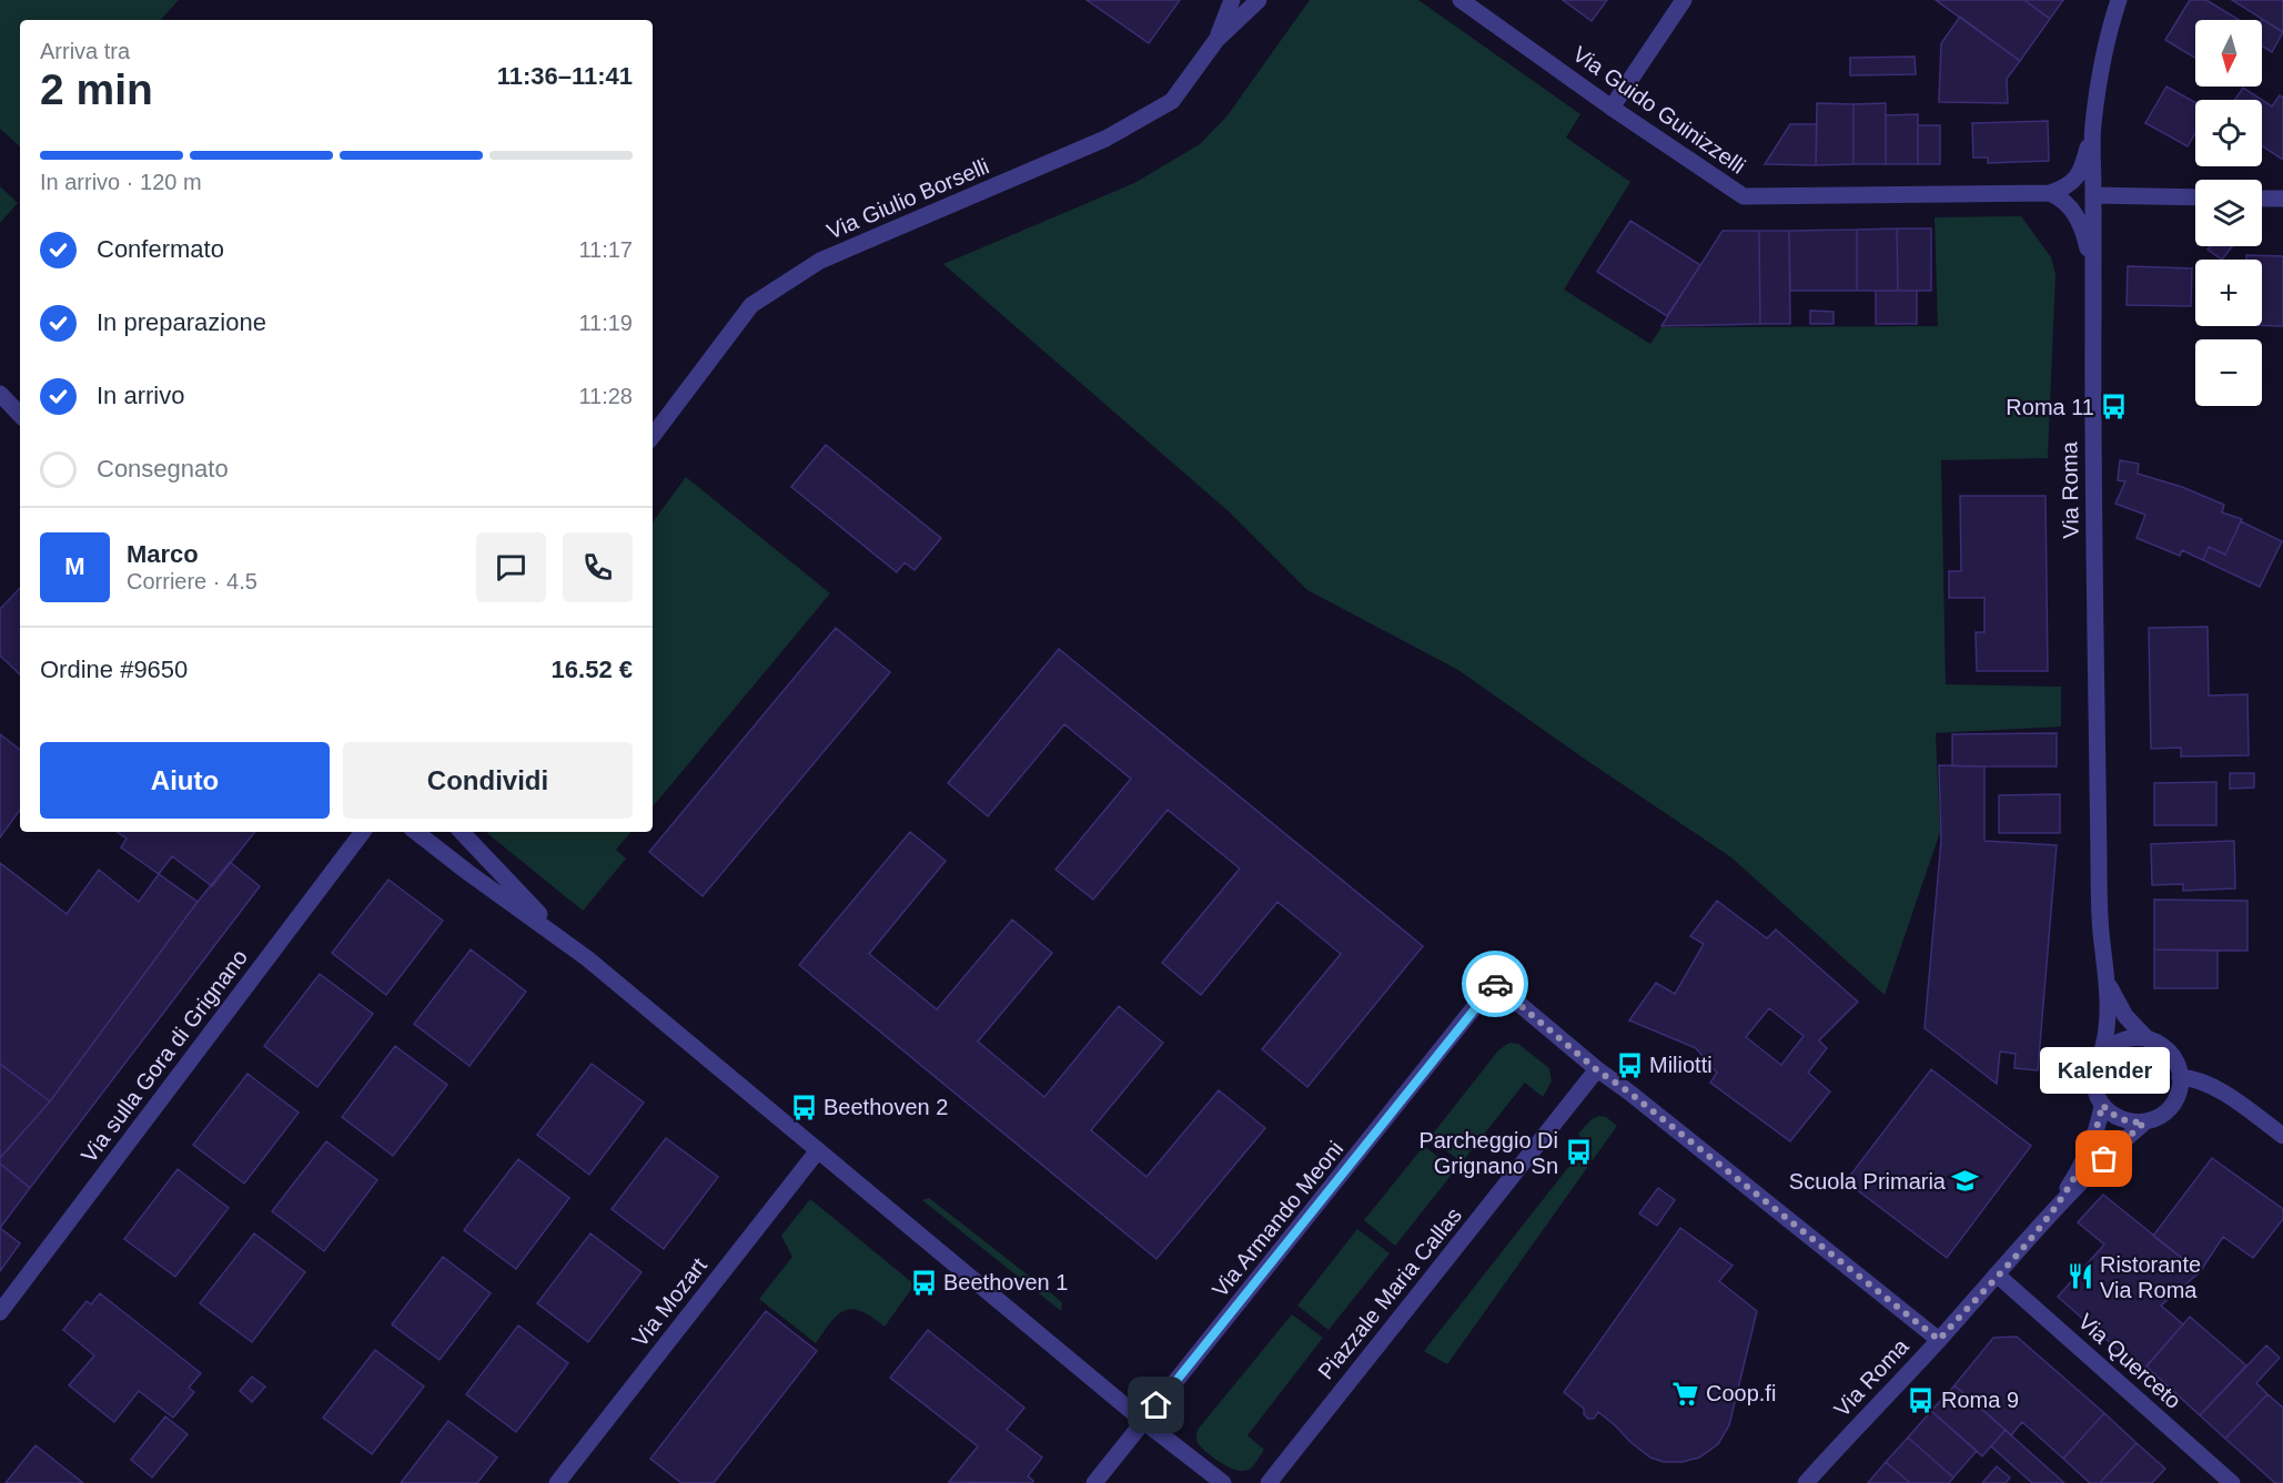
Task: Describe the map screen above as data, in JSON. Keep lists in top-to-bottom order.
{
  "streets": {
    "street": [
      "Via Guido Guinizzelli",
      "Via Giulio Borselli",
      "Via Roma",
      "Via sulla Gora di Grignano",
      "Via Armando Meoni",
      "Piazzale Maria Callas",
      "Via Mozart",
      "Via Querceto"
    ]
  },
  "crossings": [
    ["Via Guido Guinizzelli", "Via Roma"],
    ["Via Roma", "Via Querceto"],
    ["Via Armando Meoni", "Piazzale Maria Callas"]
  ],
  "places": {
    "bus stop": [
      "Roma 11",
      "Miliotti",
      "Beethoven 2",
      "Parcheggio Di Grignano Sn",
      "Beethoven 1",
      "Roma 9"
    ],
    "other": ["Kalender"],
    "school or university": ["Scuola Primaria"],
    "restaurant": ["Ristorante Via Roma"],
    "supermarket": ["Coop.fi"]
  },
  "north": "bottom",
  "page": {
    "map_buttons": ["+", "−"],
    "heading": ["2 min", "Arriva tra", "11:36–11:41"],
    "panel": [
      "Marco",
      "Corriere · 4.5",
      "Ordine #9650",
      "16.52 €"
    ],
    "bar": "In arrivo · 120 m",
    "list": [
      ["Confermato", "11:17"],
      ["In preparazione", "11:19"],
      ["In arrivo", "11:28"],
      "Consegnato"
    ],
    "round": "M",
    "buttons": ["Aiuto", "Condividi"],
    "bubble": "Kalender"
  }
}
